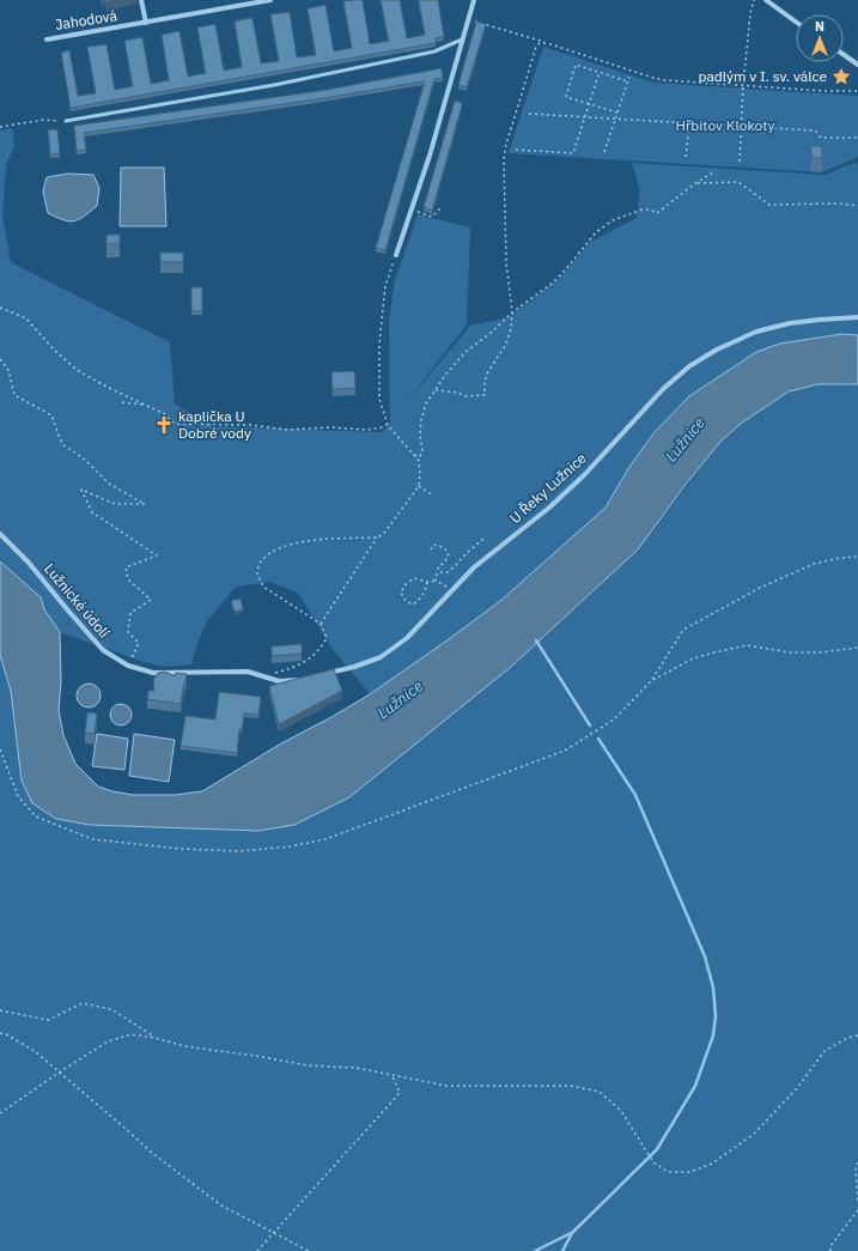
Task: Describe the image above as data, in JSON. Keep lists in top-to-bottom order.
{
  "streets": {
    "street": ["Jahodová", "U Řeky Lužnice", "Lužnické údolí"]
  },
  "water": ["Lužnice"],
  "parks": ["Hřbitov Klokoty"],
  "places": {
    "place": ["padlým v I. sv. válce"],
    "church": ["kaplička U Dobré vody"]
  },
  "north": "top"
}
